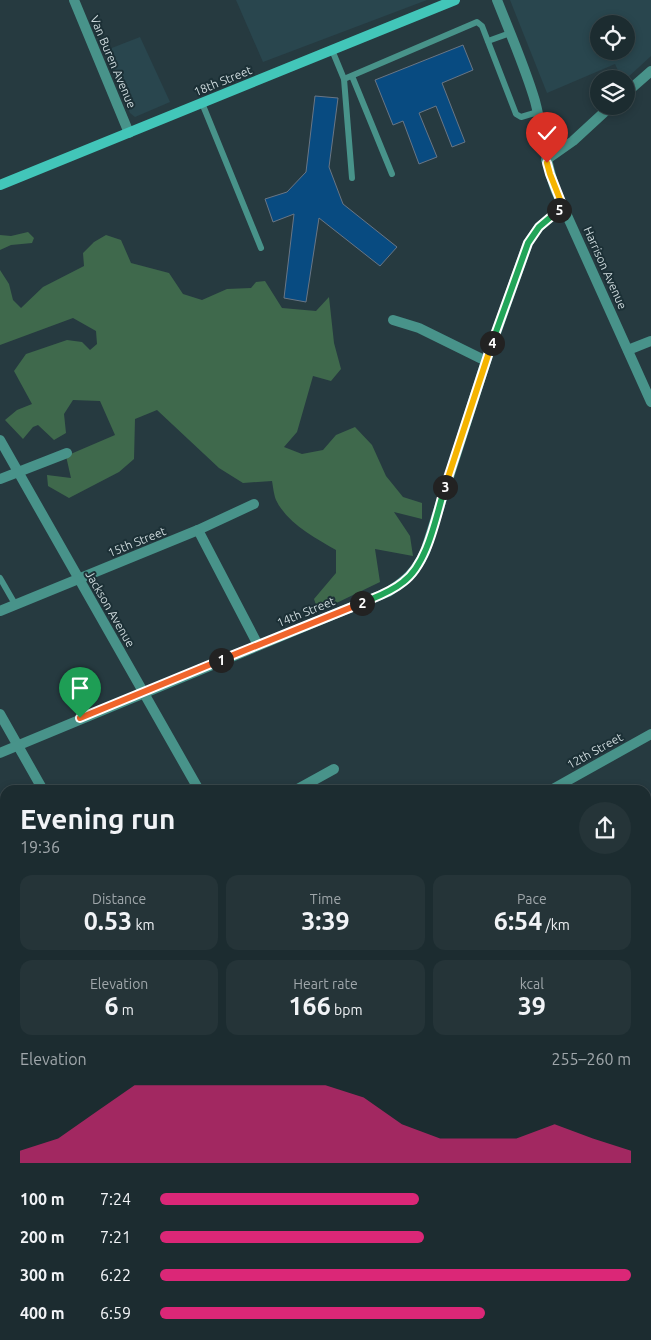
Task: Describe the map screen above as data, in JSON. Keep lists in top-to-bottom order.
{
  "streets": {
    "main road": ["18th Street"],
    "street": [
      "Van Buren Avenue",
      "Harrison Avenue",
      "15th Street",
      "Jackson Avenue",
      "14th Street",
      "12th Street"
    ]
  },
  "crossings": [
    ["Van Buren Avenue", "18th Street"],
    ["Harrison Avenue", "14th Street"],
    ["15th Street", "Jackson Avenue"],
    ["Jackson Avenue", "14th Street"]
  ],
  "page": {
    "pins": [
      "5",
      "4",
      "3",
      "2",
      "1"
    ],
    "heading": ["Evening run", "19:36"],
    "stats": [
      ["Distance", "0.53 km"],
      ["Time", "3:39"],
      ["Pace", "6:54 /km"],
      ["Elevation", "6 m"],
      ["Heart rate", "166 bpm"],
      ["kcal", "39"]
    ],
    "chart": ["Elevation", "255–260 m"],
    "list": [
      {
        "name": "100 m",
        "note": "7:24"
      },
      {
        "name": "200 m",
        "note": "7:21"
      },
      {
        "name": "300 m",
        "note": "6:22"
      },
      {
        "name": "400 m",
        "note": "6:59"
      }
    ]
  }
}
